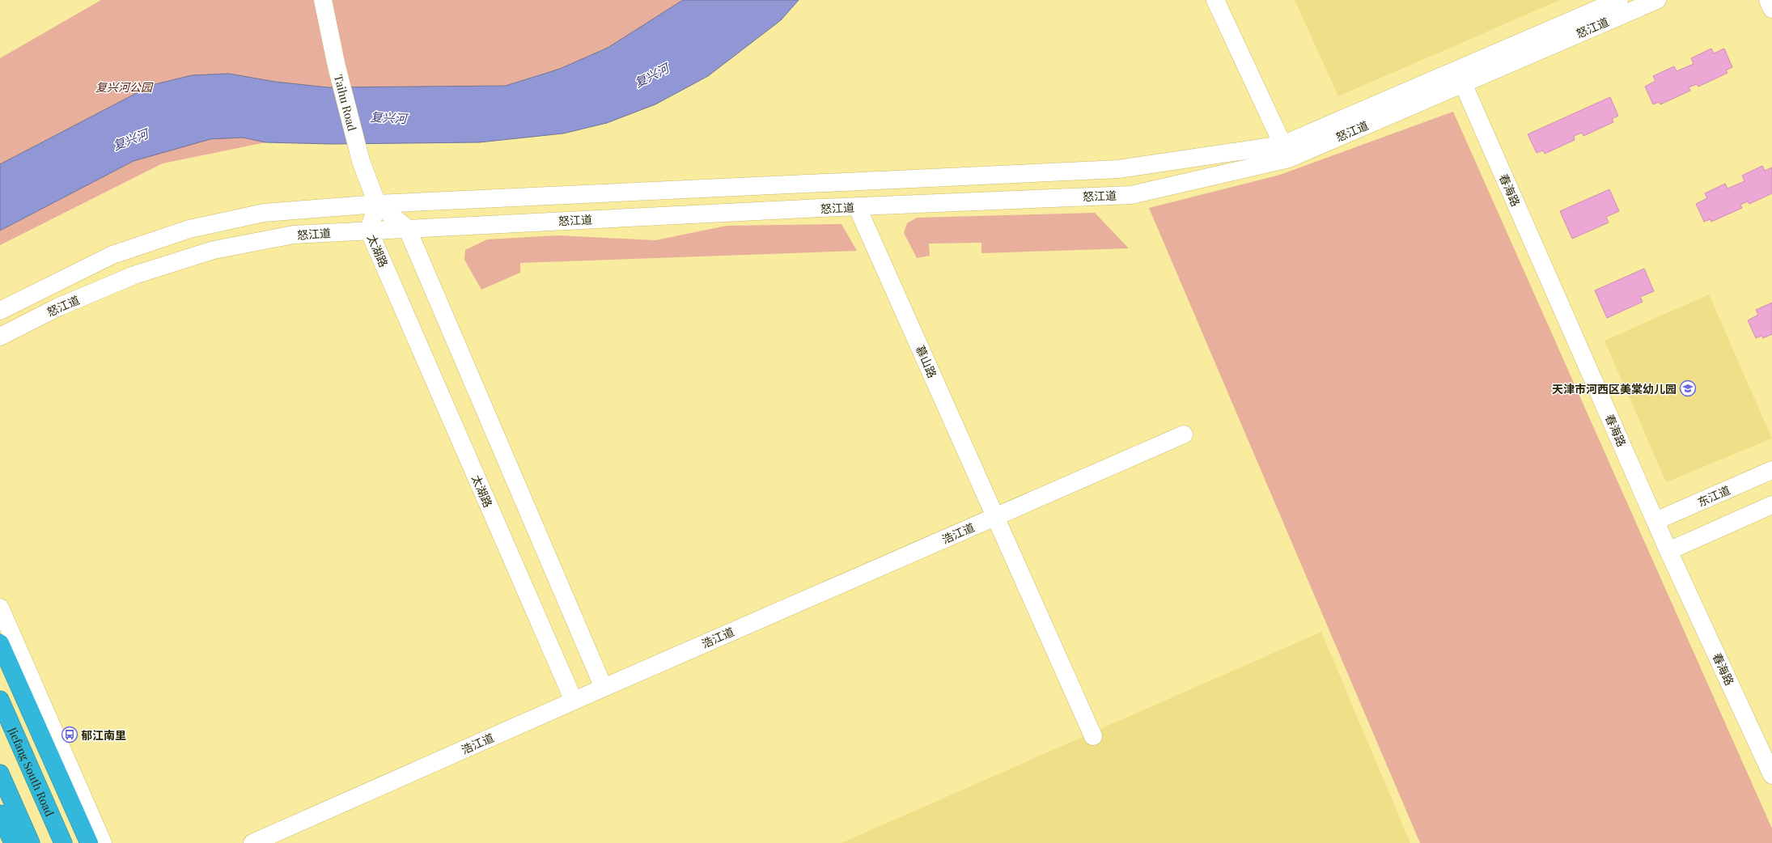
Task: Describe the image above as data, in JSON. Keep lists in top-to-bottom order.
{
  "streets": {
    "highway": ["Jiefang South Road"],
    "street": [
      "怒江道",
      "Taihu Road",
      "春海路",
      "太湖路",
      "慕山路",
      "东江道",
      "浩江道"
    ]
  },
  "crossings": [
    ["怒江道", "Taihu Road"],
    ["怒江道", "春海路"],
    ["怒江道", "太湖路"],
    ["怒江道", "慕山路"],
    ["Taihu Road", "太湖路"],
    ["春海路", "东江道"],
    ["太湖路", "浩江道"],
    ["慕山路", "浩江道"]
  ],
  "water": ["复兴河"],
  "parks": ["复兴河公园"],
  "places": {
    "school or university": ["天津市河西区美棠幼儿园"],
    "bus stop": ["郁江南里"]
  }
}
